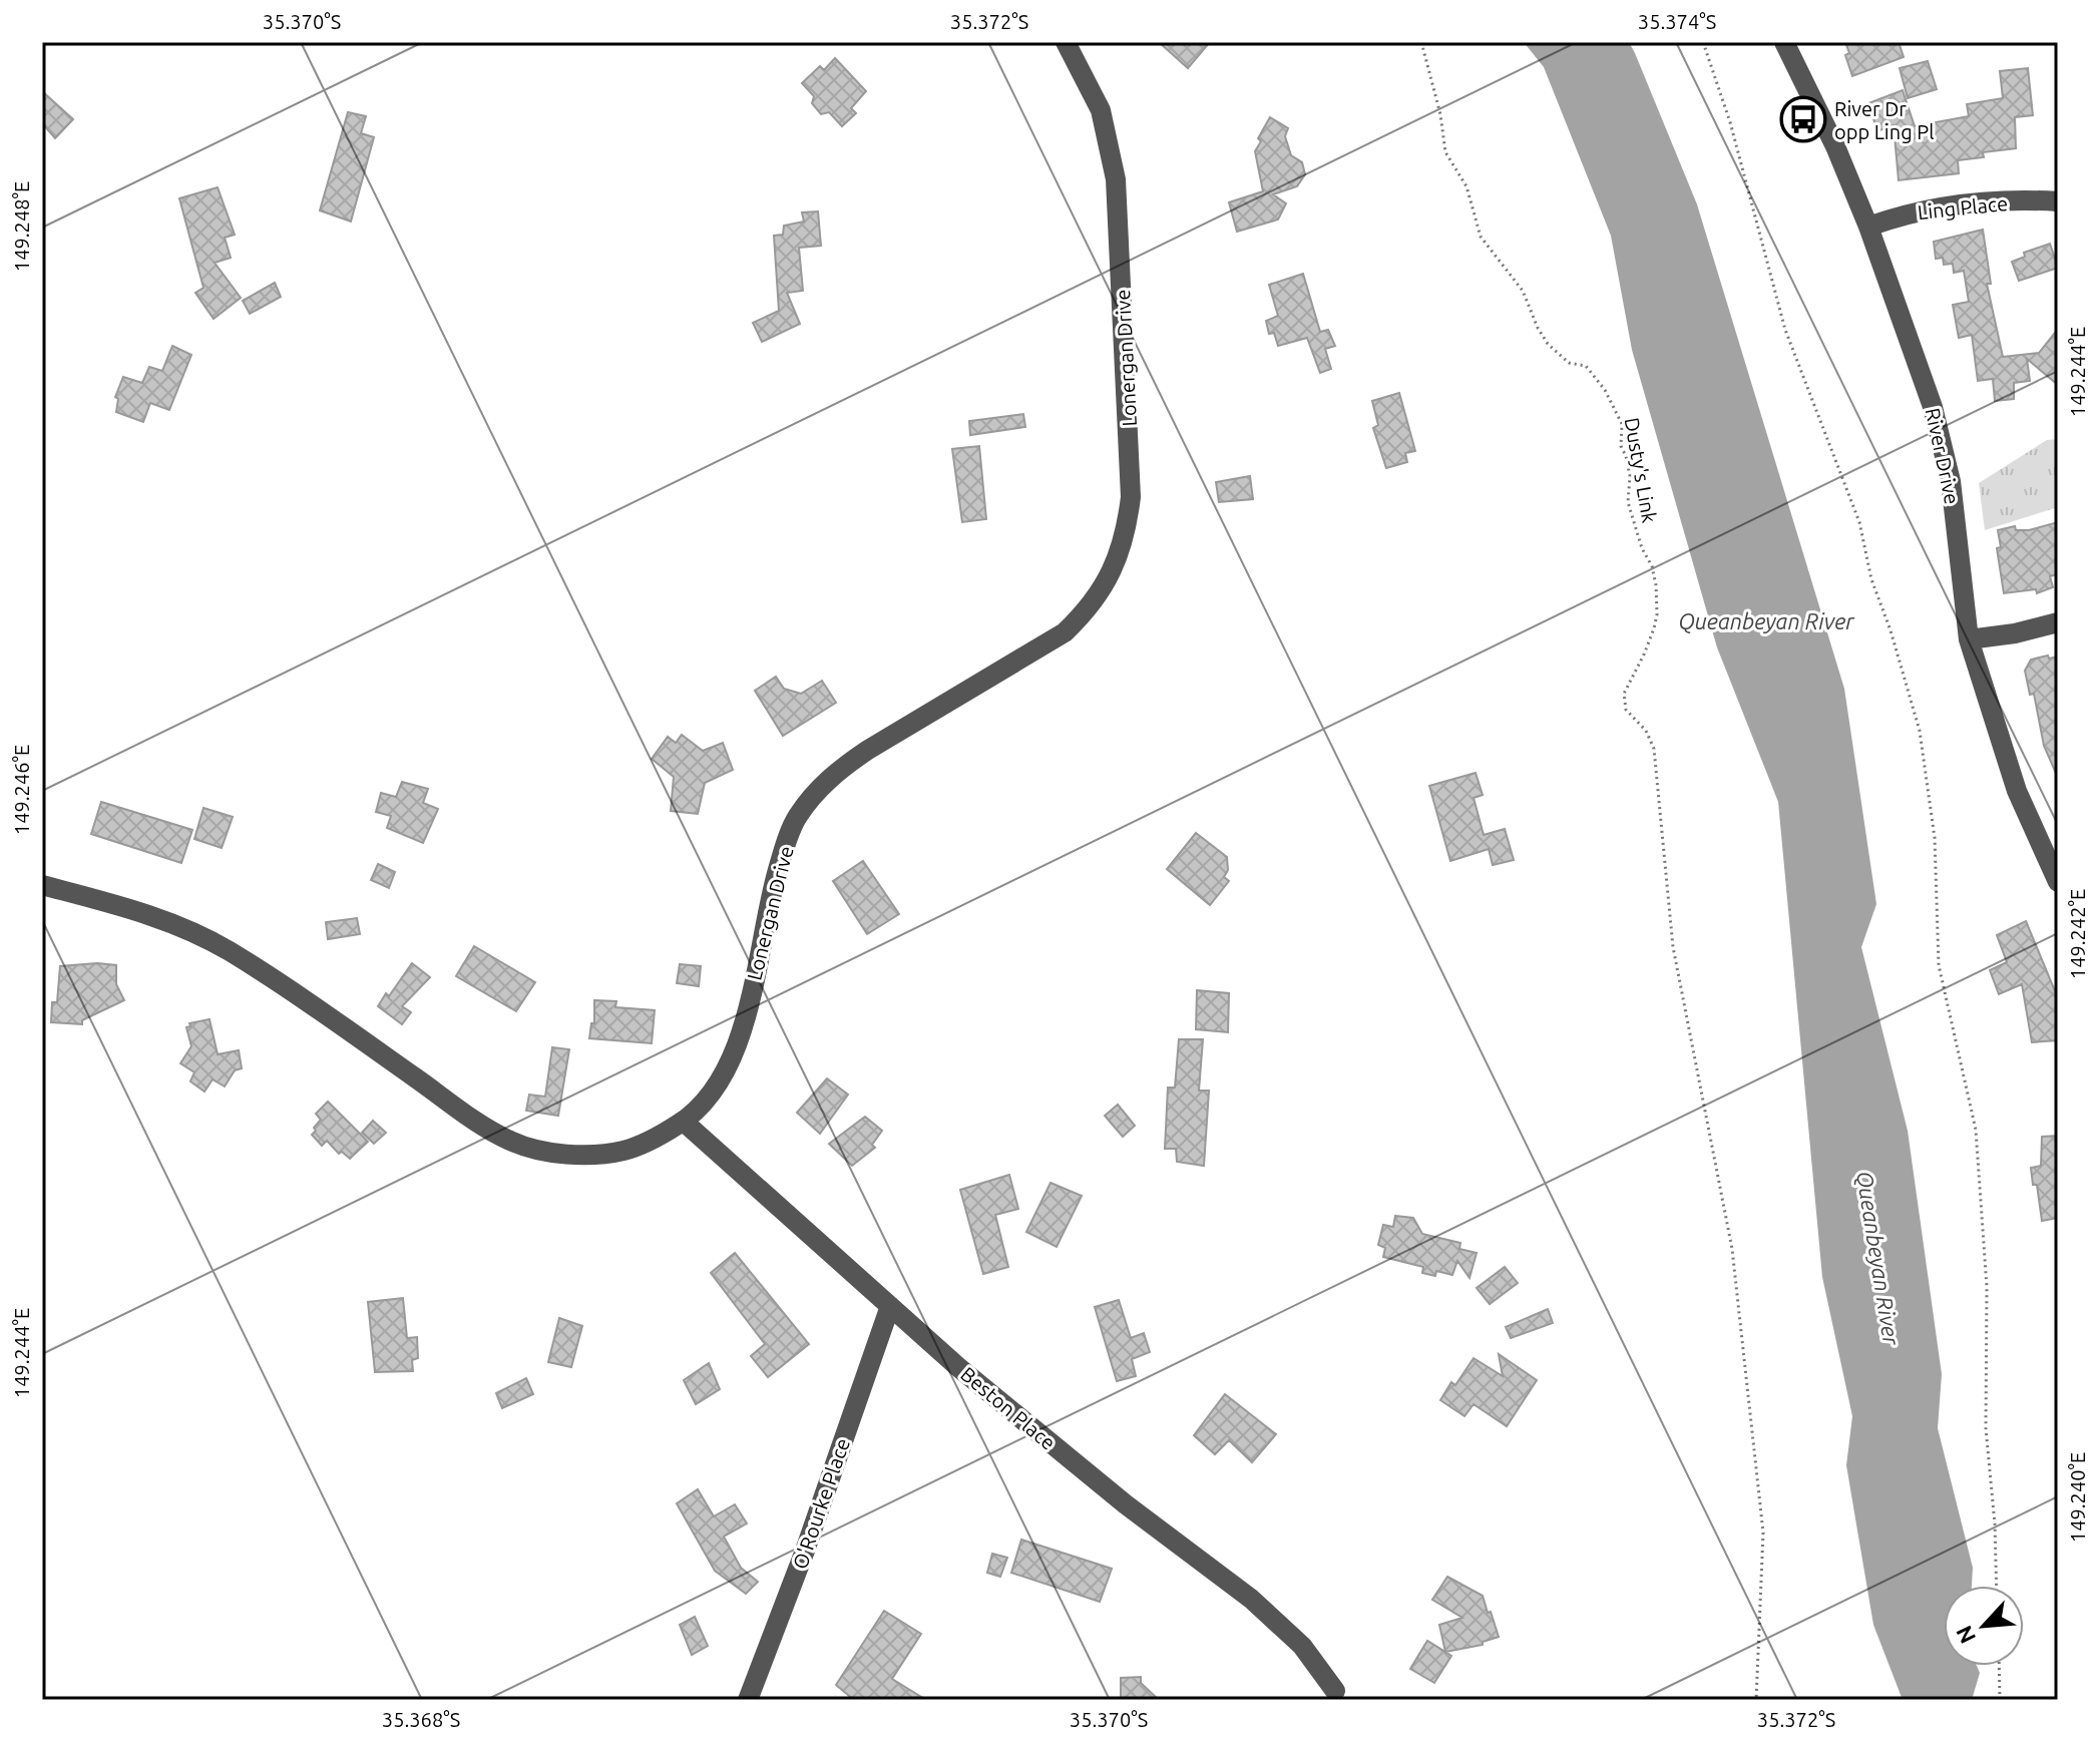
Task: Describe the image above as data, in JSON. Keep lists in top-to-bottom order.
{
  "streets": {
    "street": [
      "Ling Place",
      "Lonergan Drive",
      "River Drive",
      "Beston Place",
      "O'Rourke Place"
    ],
    "path": ["Dusty's Link"]
  },
  "crossings": [
    ["Ling Place", "River Drive"],
    ["Lonergan Drive", "Beston Place"],
    ["Beston Place", "O'Rourke Place"]
  ],
  "water": ["Queanbeyan River"],
  "places": {
    "bus stop": ["River Dr opp Ling Pl"]
  },
  "north": "bottom left",
  "coordinates": [
    "35.370°S",
    "35.372°S",
    "35.374°S",
    "149.248°E",
    "149.244°E",
    "149.246°E",
    "149.242°E",
    "149.240°E",
    "35.368°S"
  ]
}
